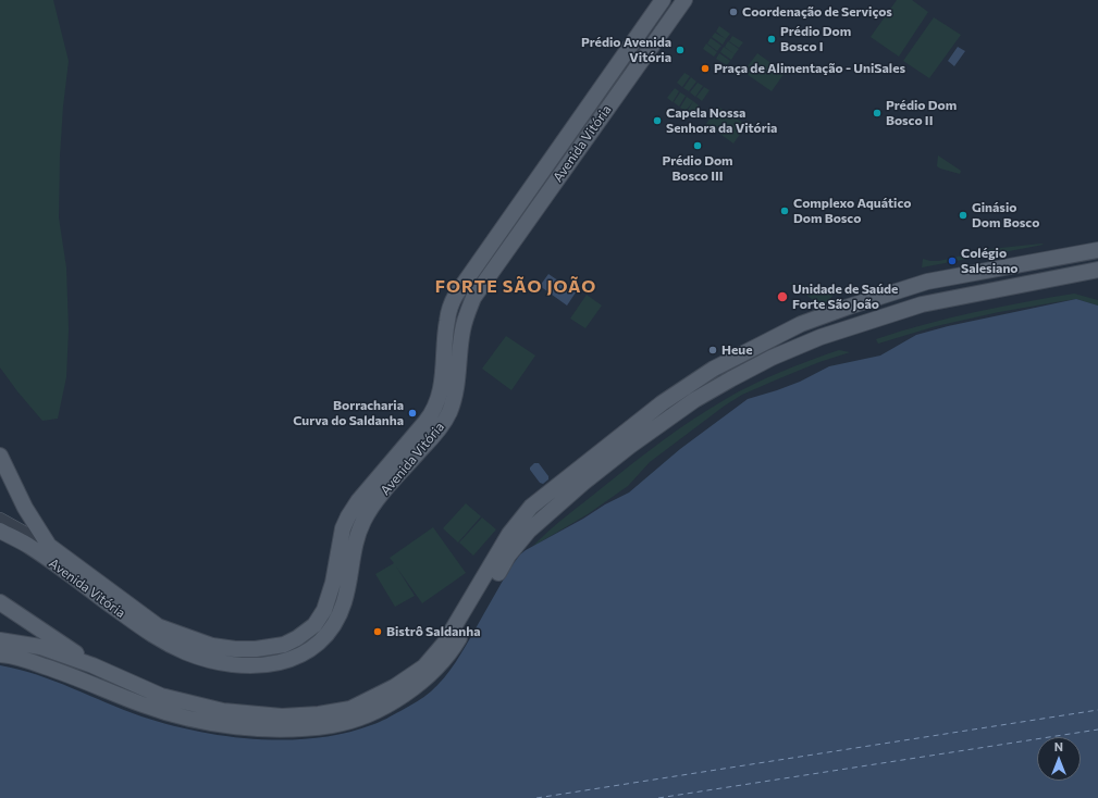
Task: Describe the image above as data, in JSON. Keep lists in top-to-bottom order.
{
  "streets": {
    "main road": ["Avenida Vitória"]
  },
  "districts": ["FORTE SÃO JOÃO"],
  "places": [
    "Coordenação de Serviços",
    "Prédio Dom Bosco I",
    "Prédio Avenida Vitória",
    "Praça de Alimentação - UniSales",
    "Prédio Dom Bosco II",
    "Capela Nossa Senhora da Vitória",
    "Prédio Dom Bosco III",
    "Complexo Aquático Dom Bosco",
    "Ginásio Dom Bosco",
    "Colégio Salesiano",
    "Unidade de Saúde Forte São João",
    "Heue",
    "Borracharia Curva do Saldanha",
    "Bistrô Saldanha"
  ],
  "north": "top"
}
